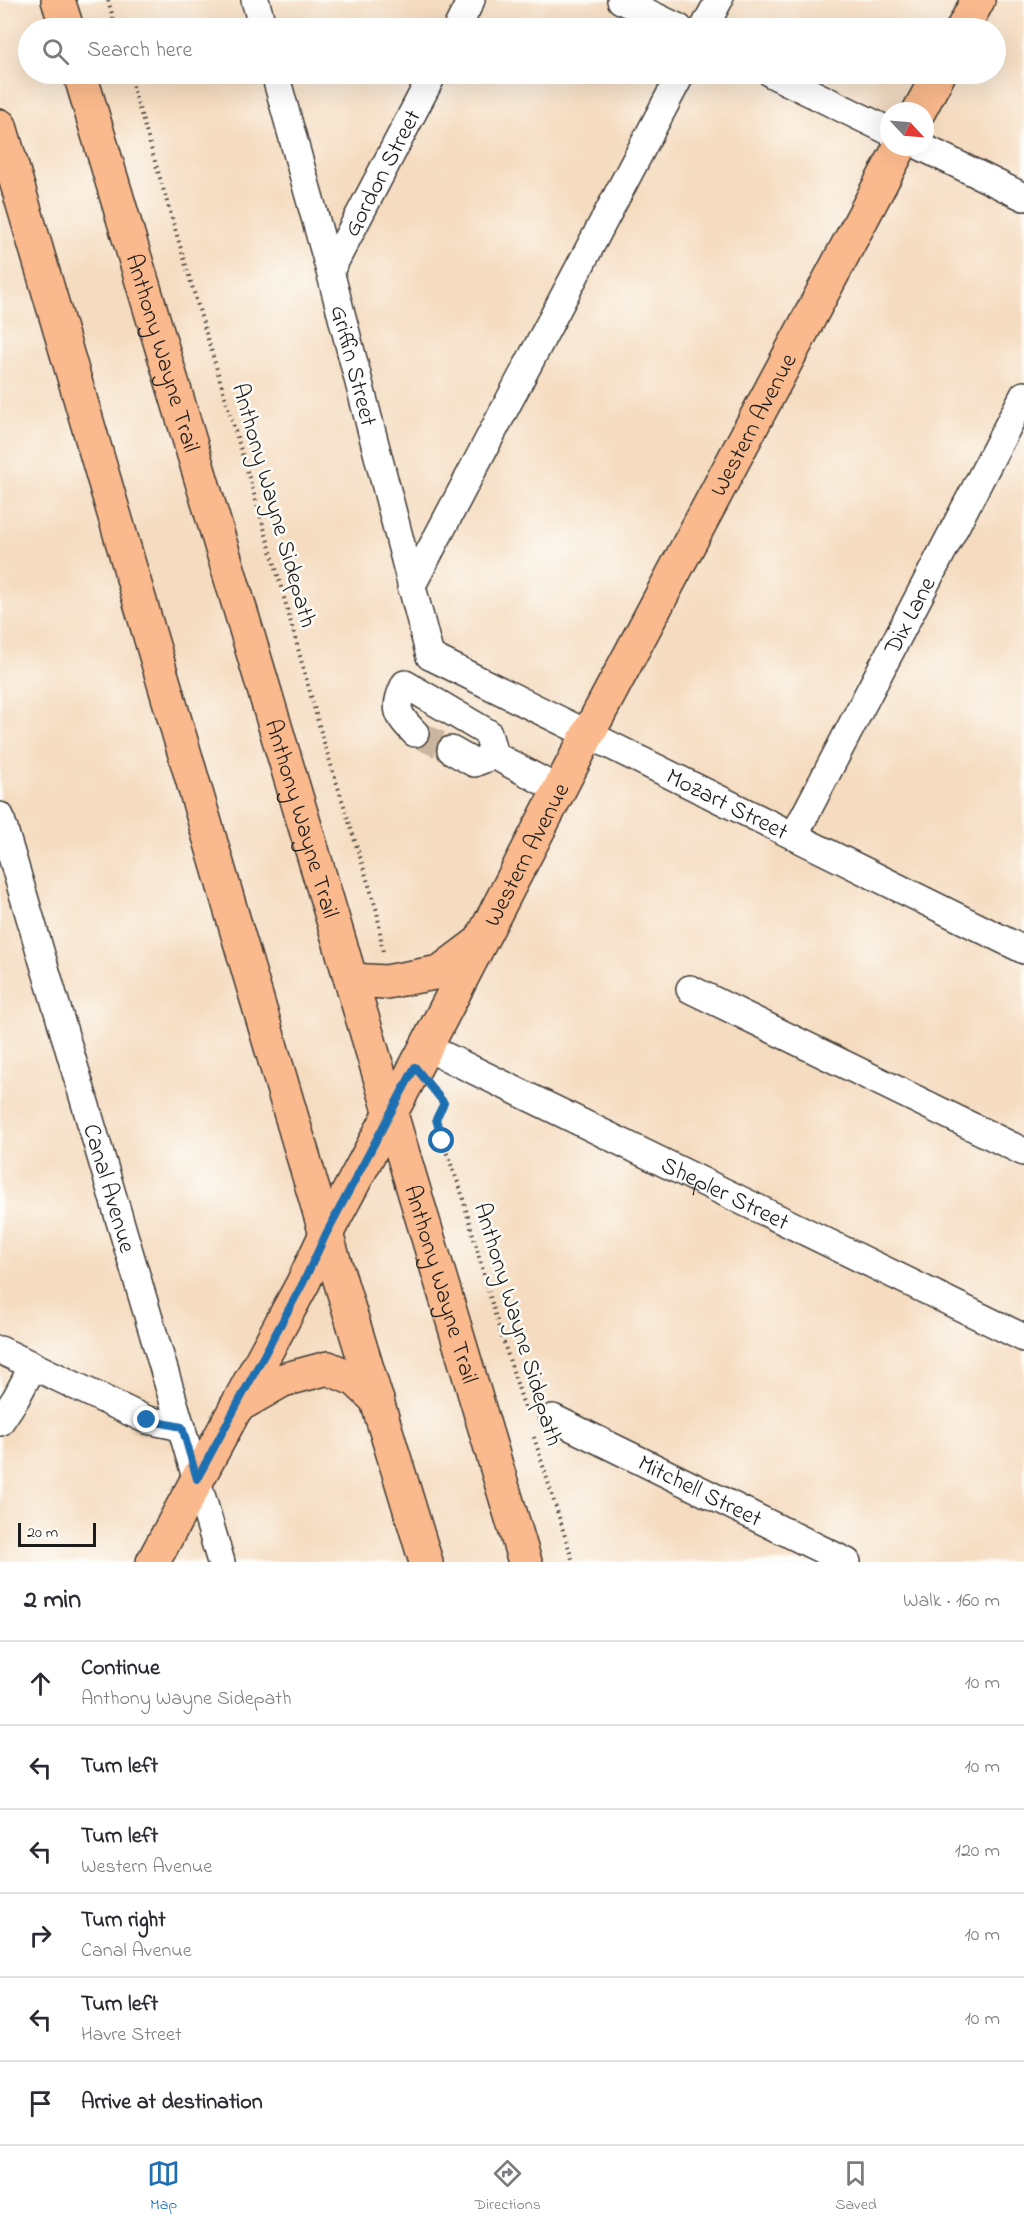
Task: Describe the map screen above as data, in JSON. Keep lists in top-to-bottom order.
{
  "streets": {
    "main road": ["Anthony Wayne Trail", "Western Avenue"],
    "street": [
      "Gordon Street",
      "Griffin Street",
      "Dix Lane",
      "Mozart Street",
      "Canal Avenue",
      "Shepler Street",
      "Mitchell Street"
    ],
    "path": ["Anthony Wayne Sidepath"]
  },
  "crossings": [
    ["Gordon Street", "Griffin Street"],
    ["Anthony Wayne Trail", "Western Avenue"],
    ["Griffin Street", "Mozart Street"],
    ["Western Avenue", "Anthony Wayne Sidepath"],
    ["Western Avenue", "Mozart Street"],
    ["Western Avenue", "Canal Avenue"],
    ["Western Avenue", "Shepler Street"],
    ["Anthony Wayne Sidepath", "Shepler Street"],
    ["Anthony Wayne Sidepath", "Mitchell Street"],
    ["Dix Lane", "Mozart Street"]
  ],
  "scale_bar": "20 m",
  "north": "bottom right",
  "page": {
    "search": "Search here",
    "scale": "20 m",
    "heading": ["2 min", "Walk · 160 m"],
    "list": [
      ["Continue", "Anthony Wayne Sidepath", "10 m"],
      ["Turn left", "10 m"],
      ["Turn left", "Western Avenue", "120 m"],
      ["Turn right", "Canal Avenue", "10 m"],
      ["Turn left", "Havre Street", "10 m"],
      "Arrive at destination"
    ],
    "nav": ["Map", "Directions", "Saved"]
  }
}
